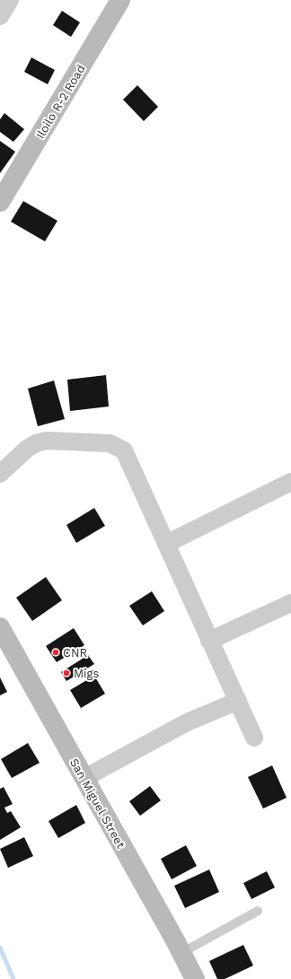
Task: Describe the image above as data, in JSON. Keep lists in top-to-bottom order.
{
  "streets": {
    "main road": ["Iloilo R-2 Road", "San Miguel Street"]
  },
  "places": ["CNR", "Migs"]
}
